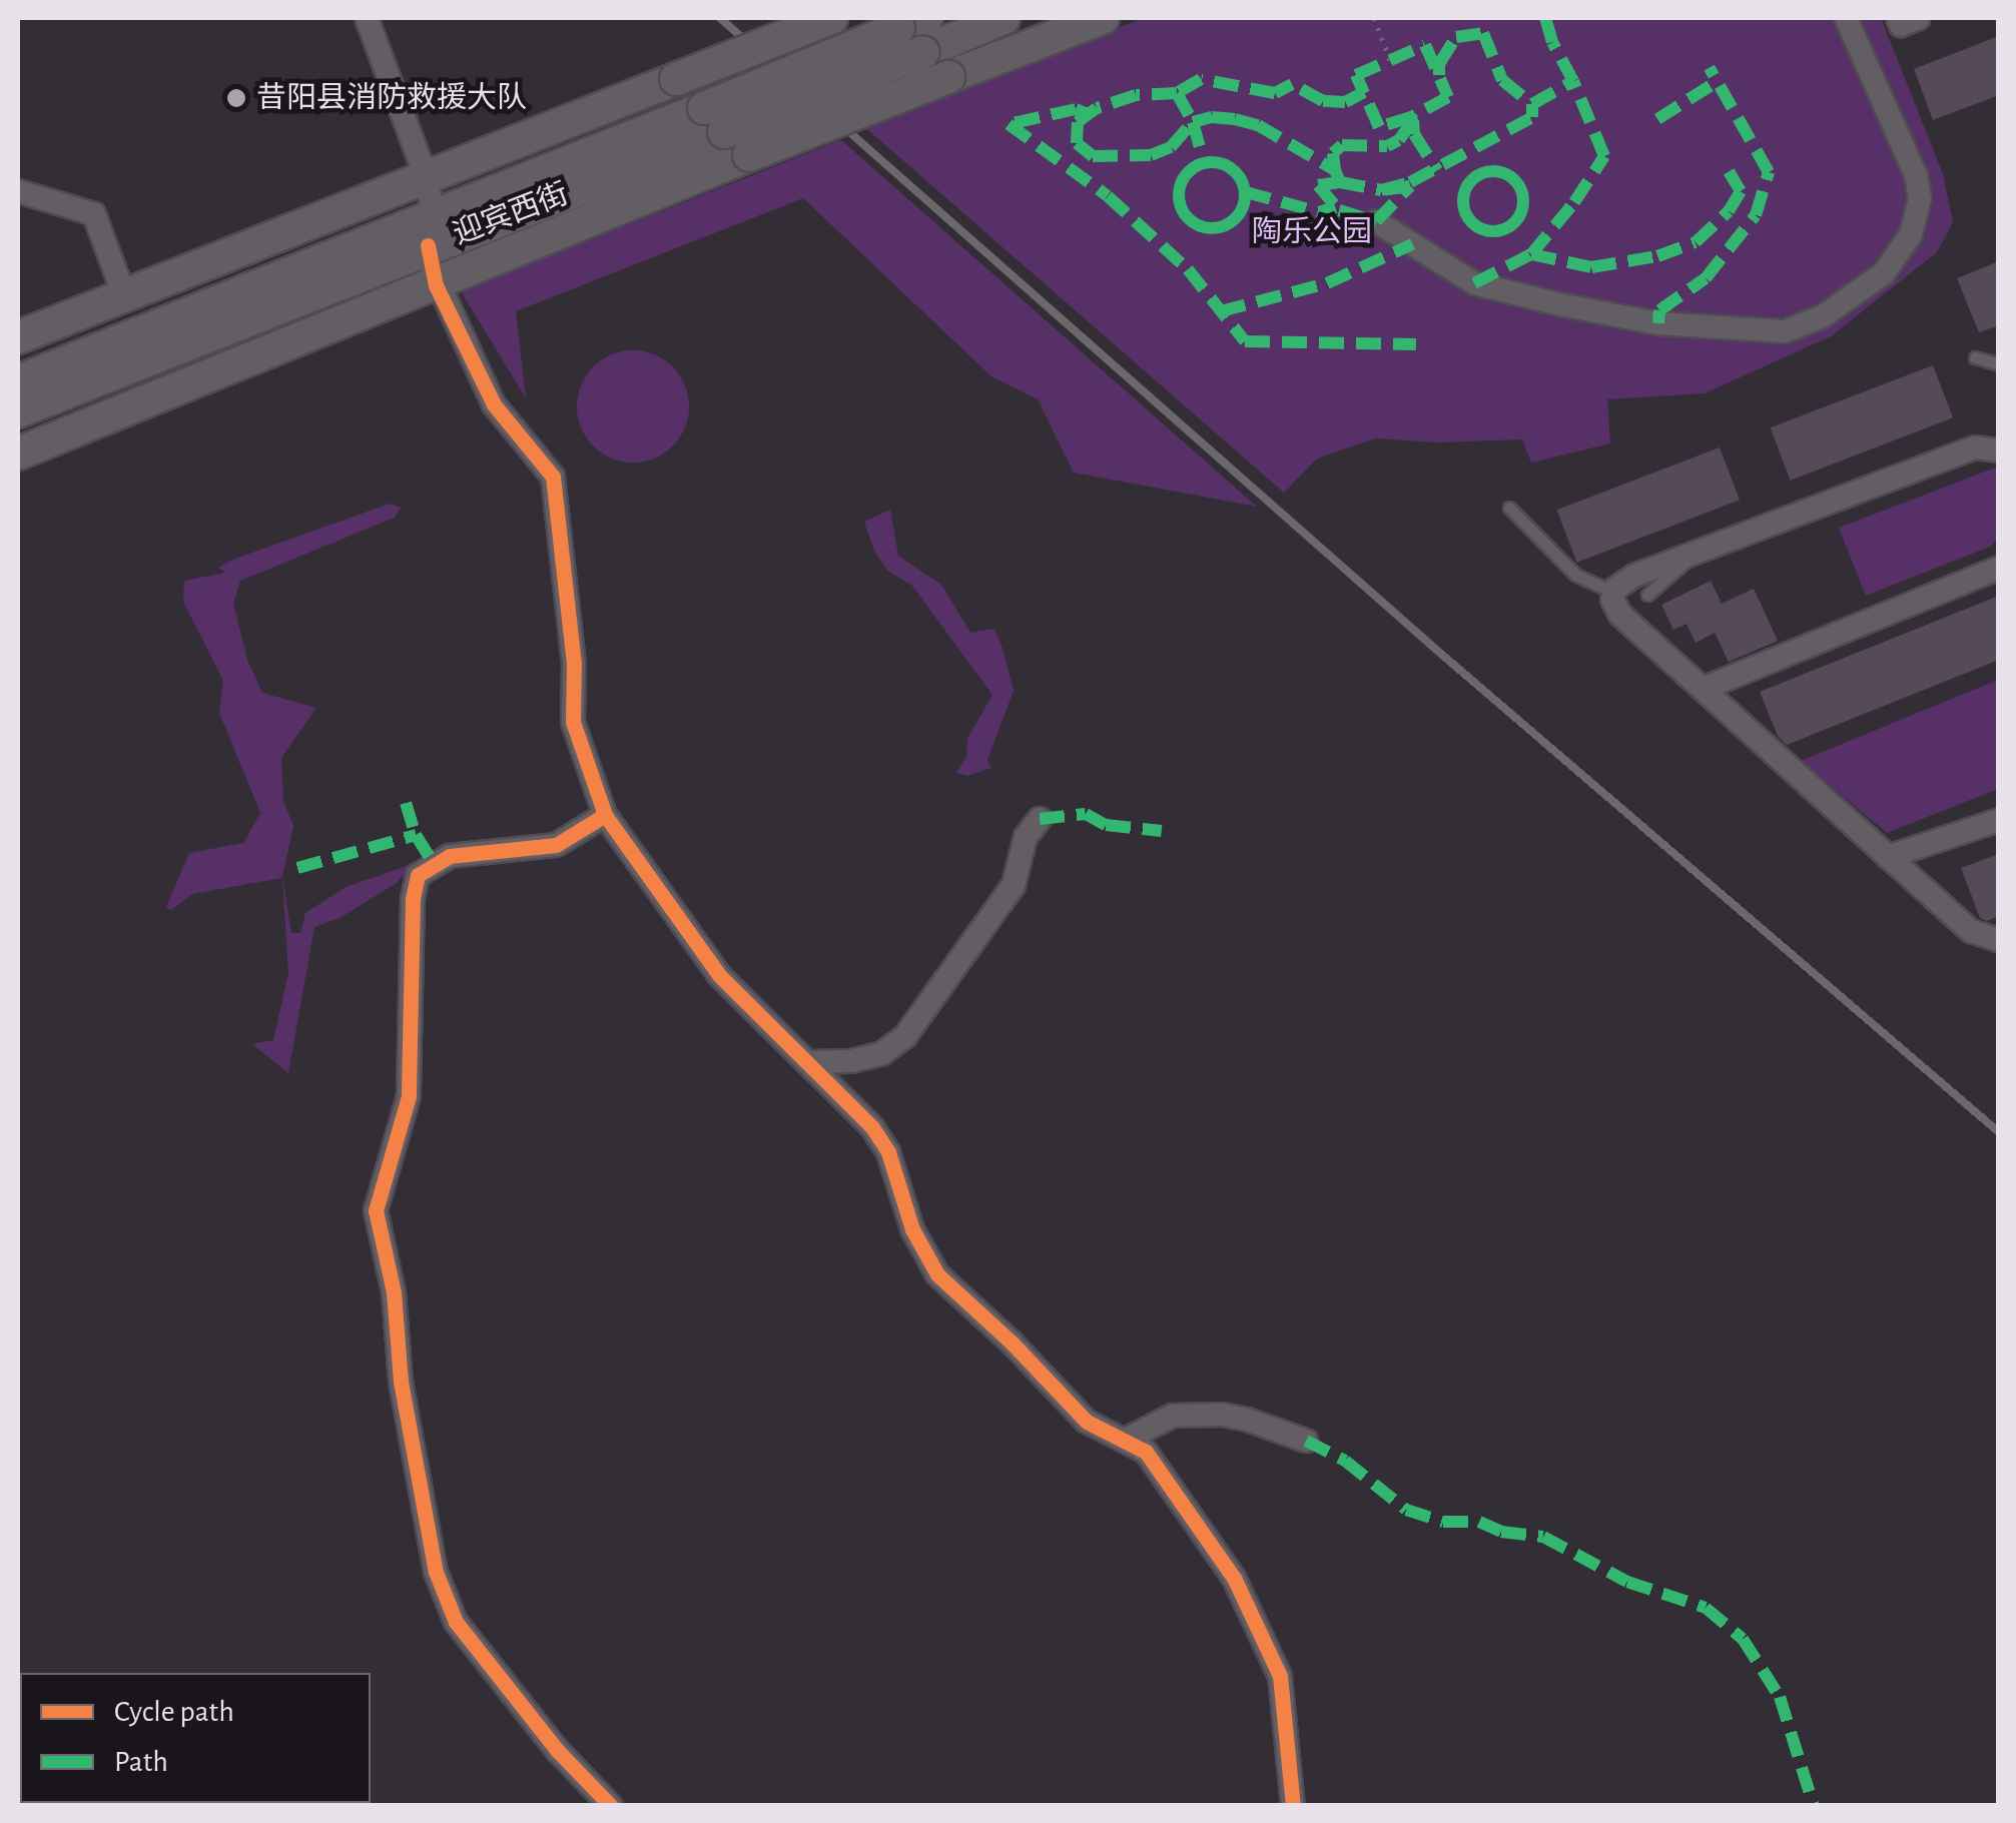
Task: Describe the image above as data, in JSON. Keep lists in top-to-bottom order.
{
  "streets": {
    "street": ["迎宾西街"]
  },
  "parks": ["陶乐公园"],
  "places": ["昔阳县消防救援大队"],
  "legend": ["Cycle path", "Path"]
}
